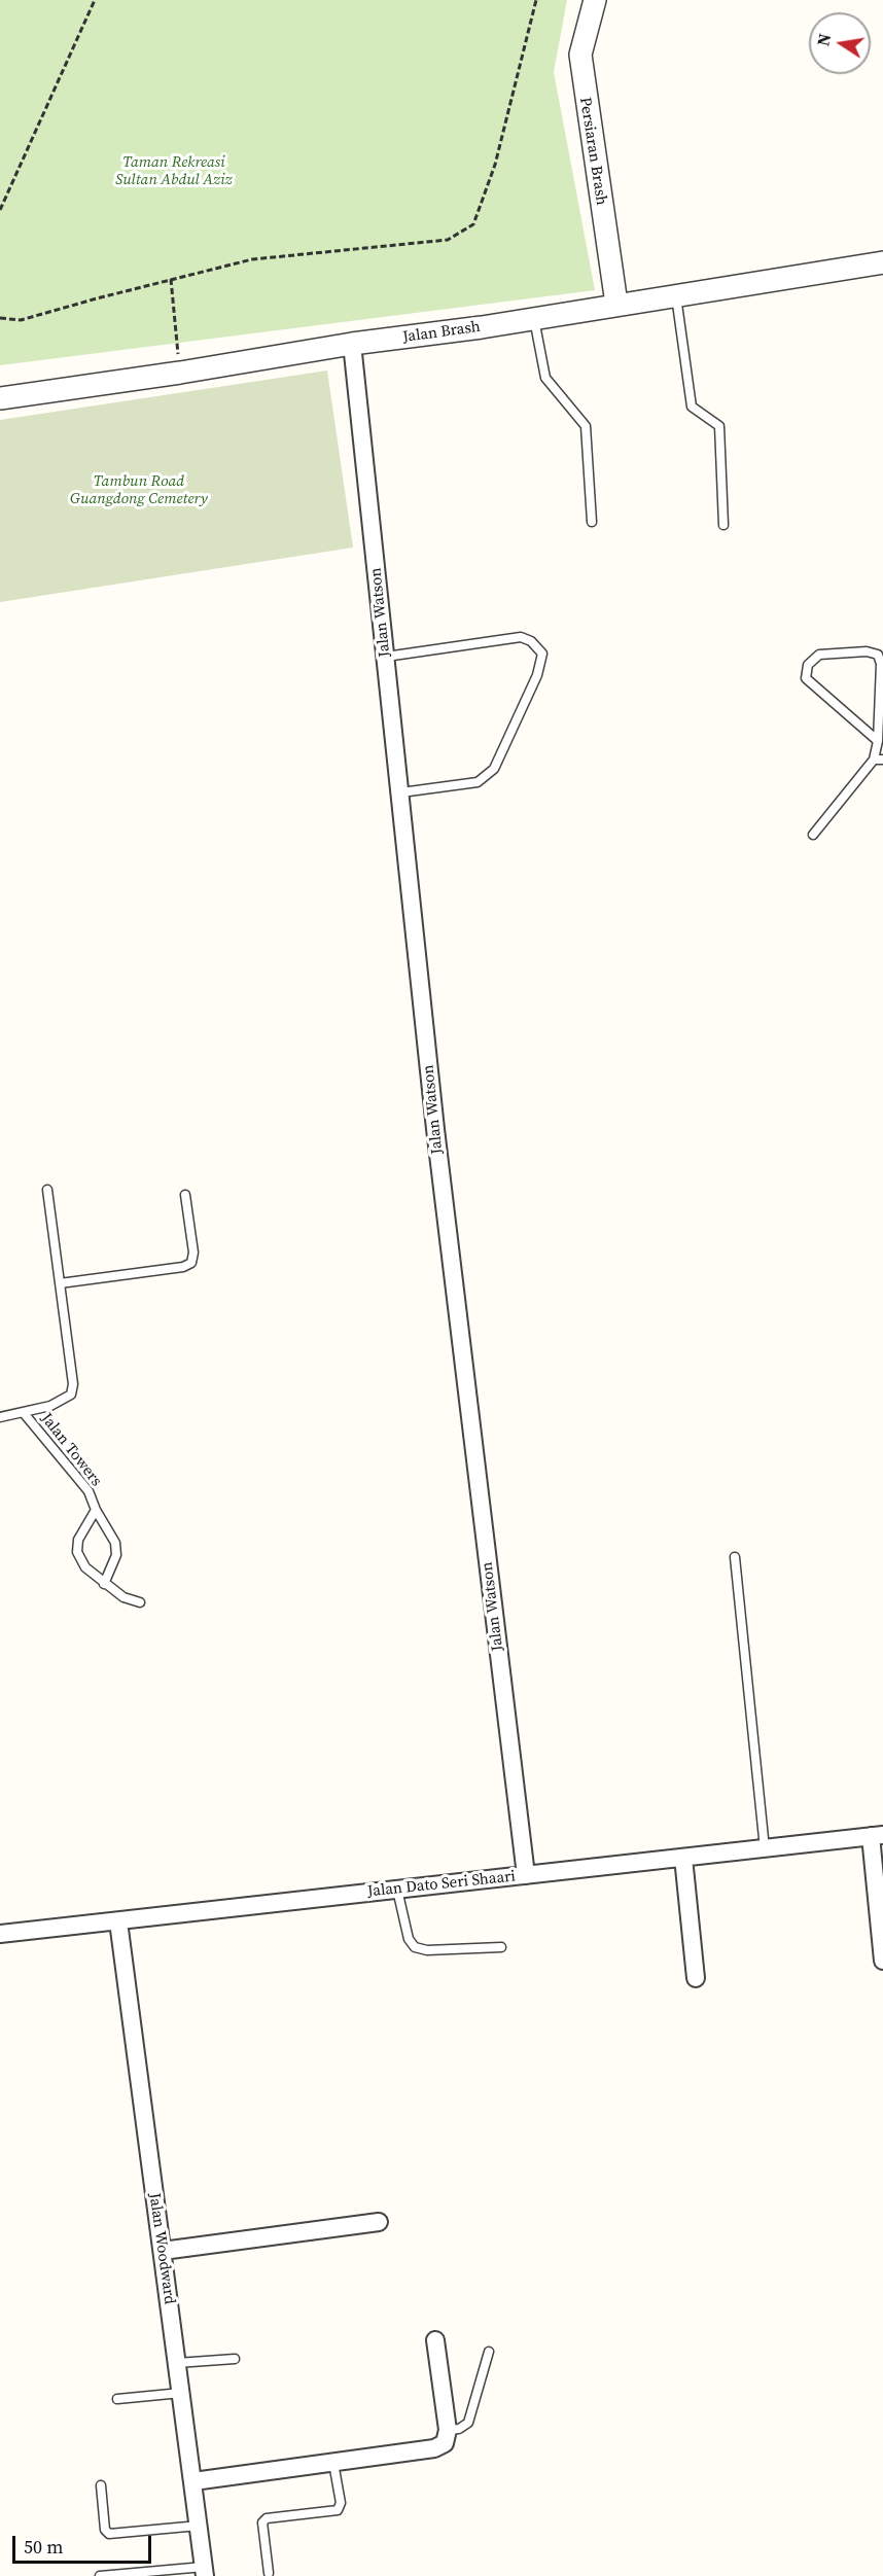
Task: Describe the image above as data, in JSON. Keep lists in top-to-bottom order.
{
  "streets": {
    "street": [
      "Persiaran Brash",
      "Jalan Brash",
      "Jalan Watson",
      "Jalan Dato Seri Shaari",
      "Jalan Woodward"
    ],
    "lane": ["Jalan Towers"]
  },
  "crossings": [
    ["Persiaran Brash", "Jalan Brash"],
    ["Jalan Brash", "Jalan Watson"],
    ["Jalan Watson", "Jalan Dato Seri Shaari"],
    ["Jalan Dato Seri Shaari", "Jalan Woodward"]
  ],
  "parks": ["Taman Rekreasi Sultan Abdul Aziz", "Tambun Road Guangdong Cemetery"],
  "scale_bar": "50 m",
  "north": "left"
}
